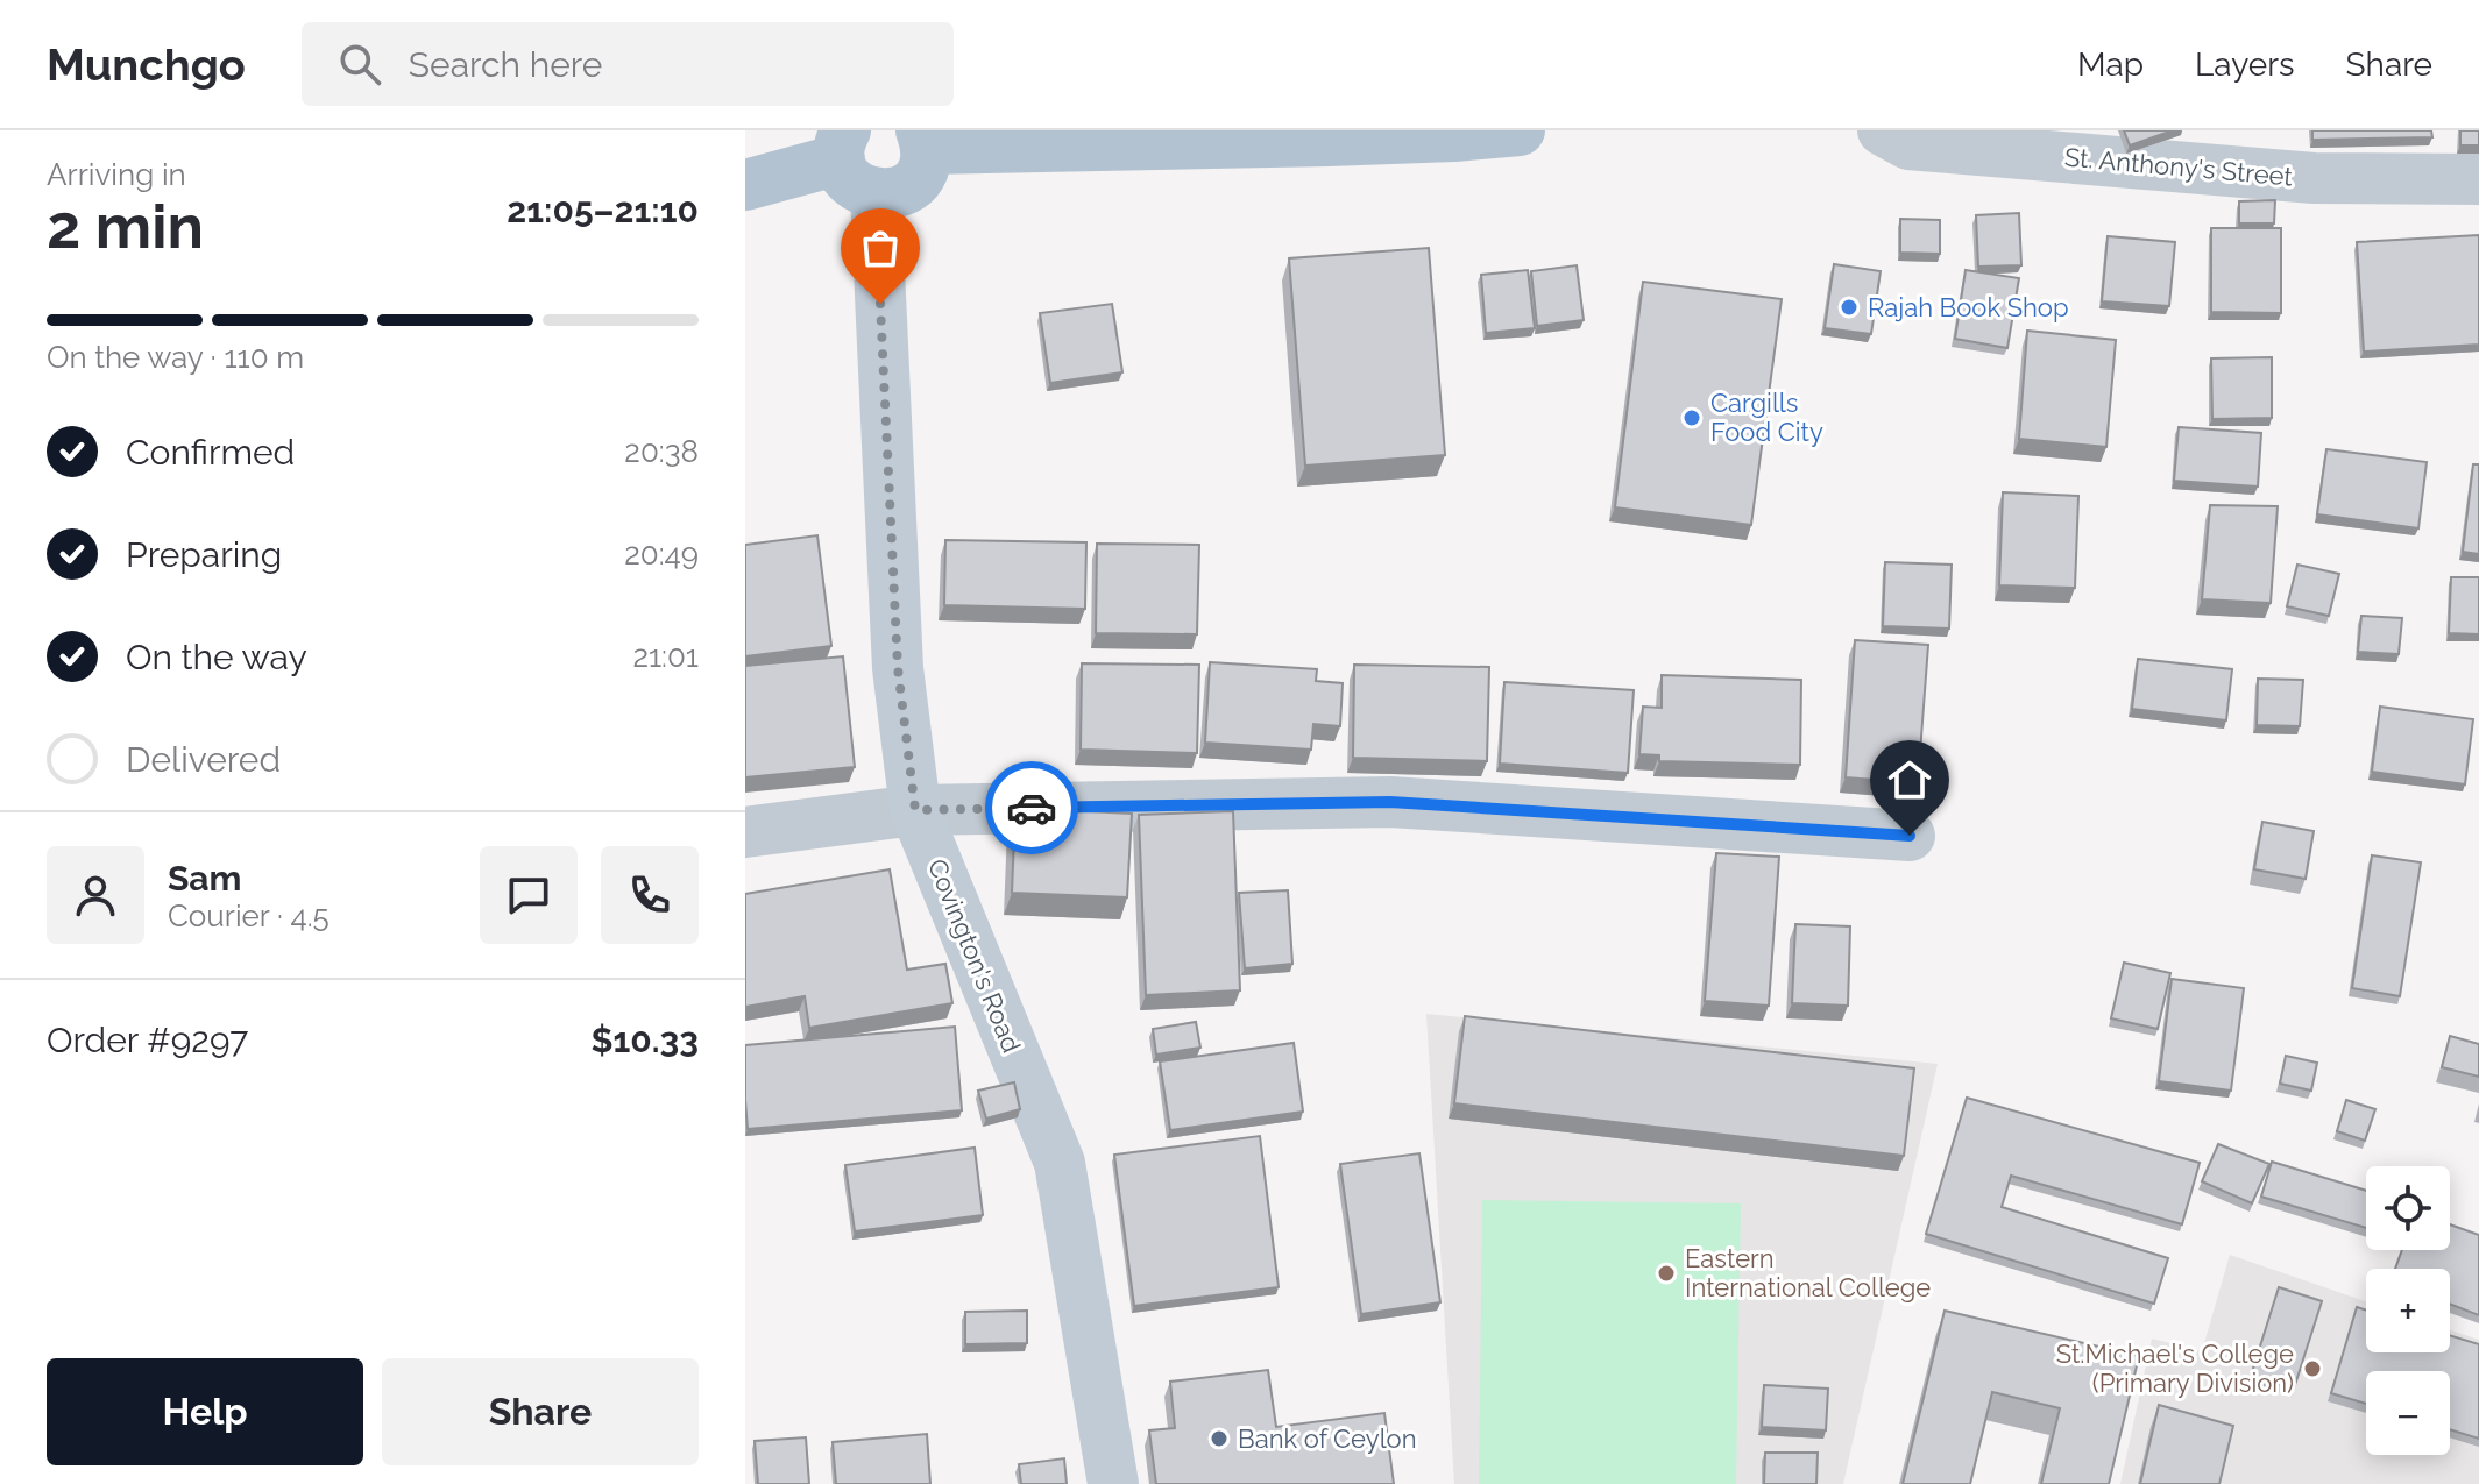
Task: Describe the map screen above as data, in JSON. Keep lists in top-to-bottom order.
{
  "streets": {
    "main road": ["Covington's Road"],
    "street": ["St. Anthony's Street"]
  },
  "places": [
    "Rajah Book Shop",
    "Cargills Food City",
    "Eastern International College",
    "St.Michael's College (Primary Division)",
    "Bank of Ceylon"
  ],
  "page": {
    "header": "Munchgo",
    "search": "Search here",
    "nav": ["Map", "Layers", "Share"],
    "heading": ["2 min", "Arriving in", "21:05–21:10"],
    "panel": [
      "Sam",
      "Courier · 4.5",
      "Order #9297",
      "$10.33"
    ],
    "bar": "On the way · 110 m",
    "list": [
      ["Confirmed", "20:38"],
      ["Preparing", "20:49"],
      ["On the way", "21:01"],
      "Delivered"
    ],
    "map_buttons": ["+", "−"],
    "buttons": ["Help", "Share"]
  }
}
